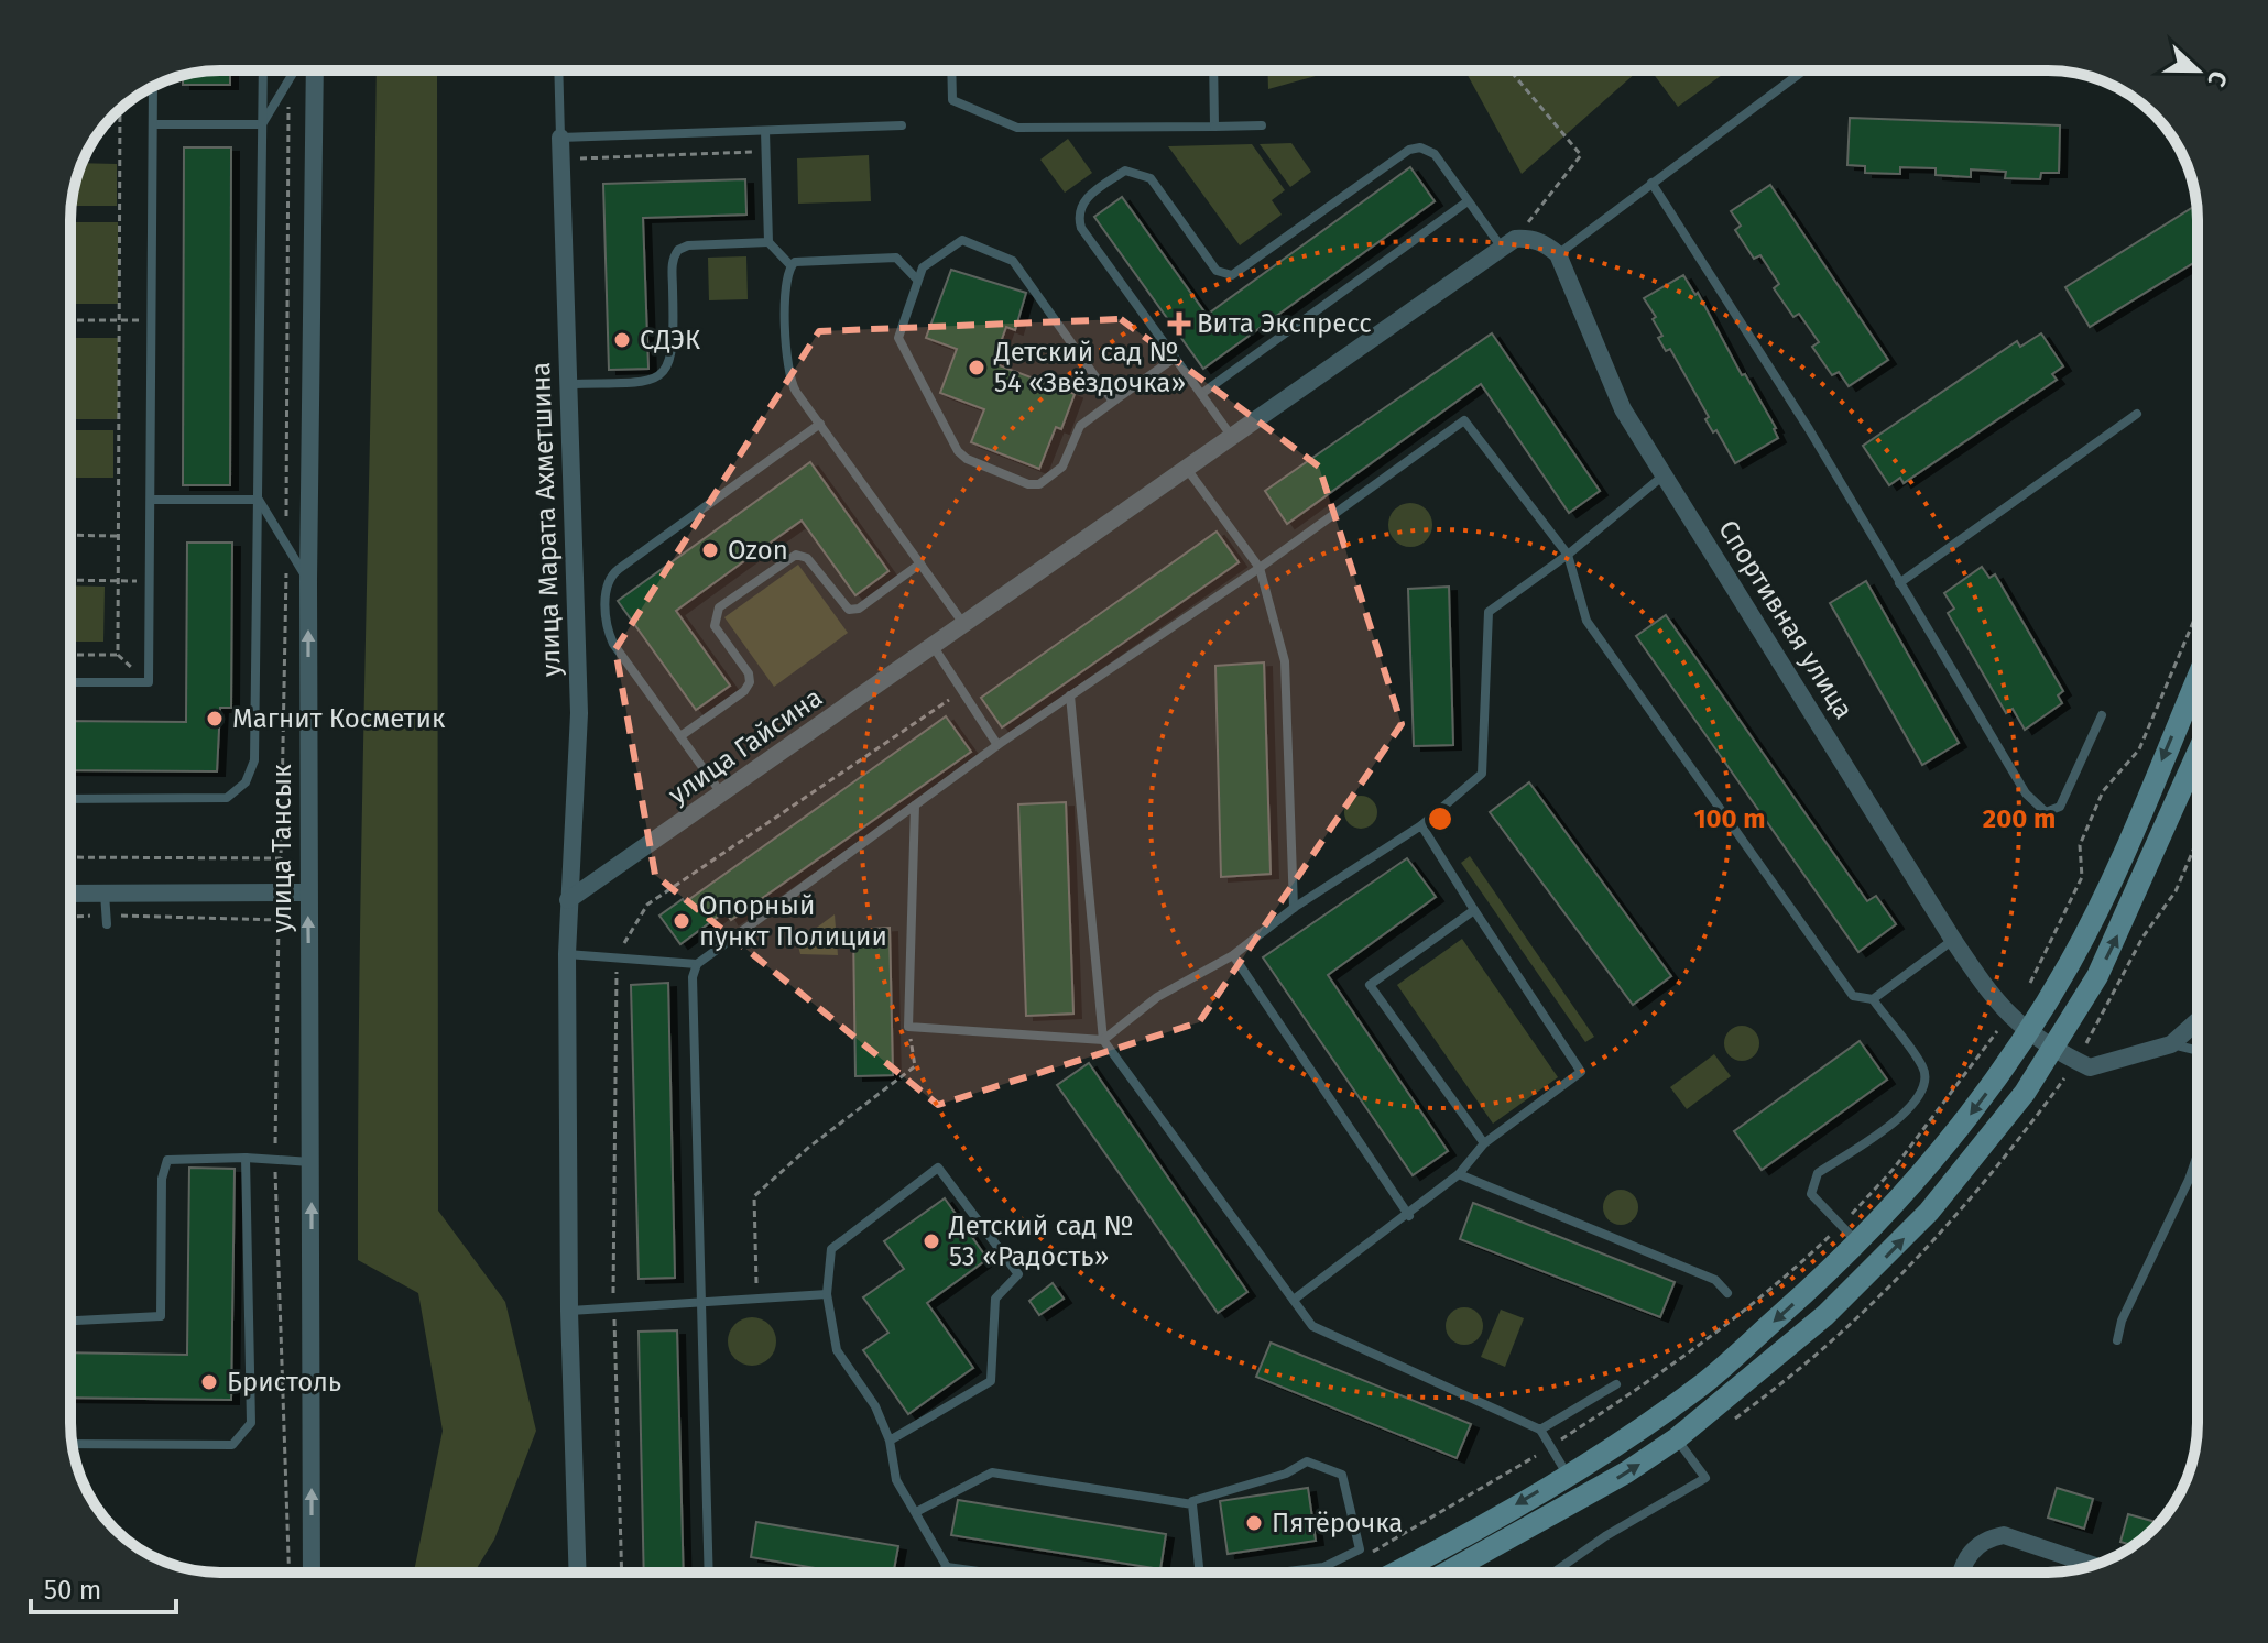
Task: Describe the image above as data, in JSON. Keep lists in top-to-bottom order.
{
  "streets": {
    "street": [
      "улица Марата Ахметшина",
      "Спортивная улица",
      "улица Гайсина",
      "улица Тансык"
    ]
  },
  "crossings": [
    ["улица Марата Ахметшина", "улица Гайсина"]
  ],
  "one_way": ["улица Тансык"],
  "places": {
    "health": ["Вита Экспресс"],
    "other": [
      "СДЭК",
      "Детский сад № 54 «Звёздочка»",
      "Ozon",
      "Магнит Косметик",
      "Опорный пункт Полиции",
      "Детский сад № 53 «Радость»",
      "Бристоль",
      "Пятёрочка"
    ]
  },
  "scale_bar": "50 m",
  "north": "right",
  "rings": ["100 m", "200 m"]
}
